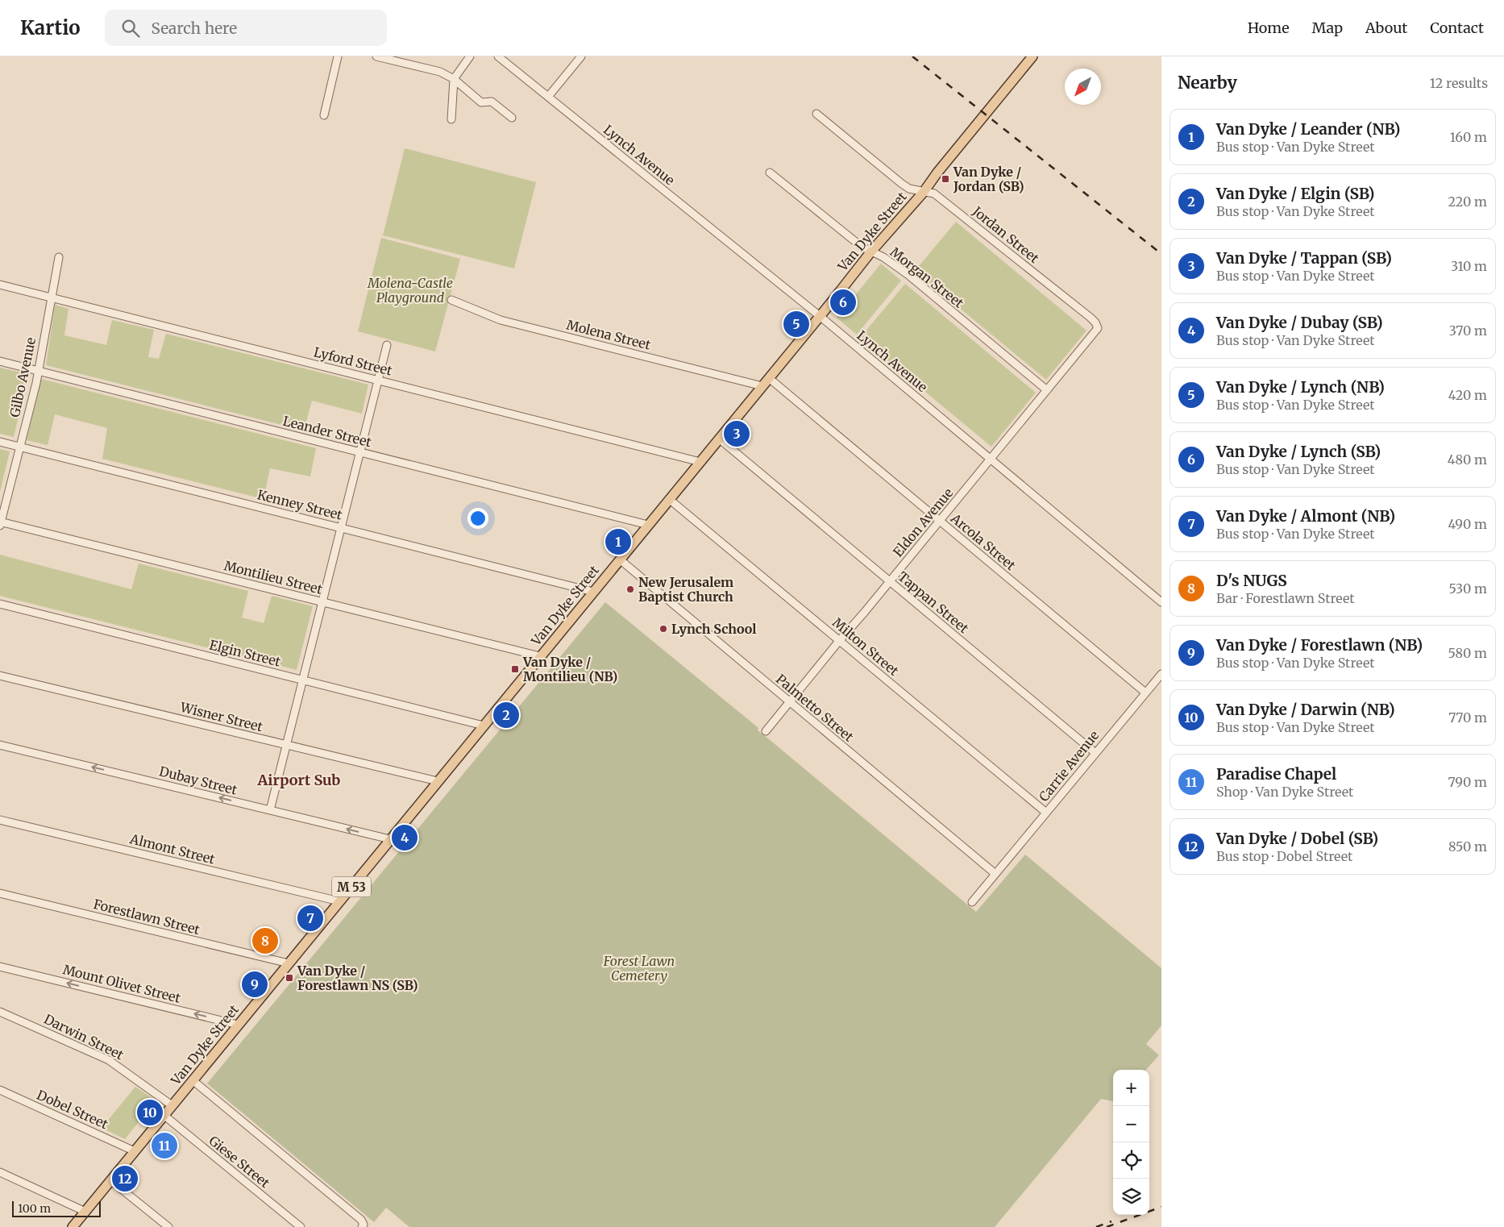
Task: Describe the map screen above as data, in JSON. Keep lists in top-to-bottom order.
{
  "streets": {
    "main road": ["Van Dyke Street", "M 53"],
    "street": [
      "Lynch Avenue",
      "Jordan Street",
      "Morgan Street",
      "Molena Street",
      "Lyford Street",
      "Gilbo Avenue",
      "Leander Street",
      "Kenney Street",
      "Eldon Avenue",
      "Arcola Street",
      "Montilieu Street",
      "Tappan Street",
      "Milton Street",
      "Elgin Street",
      "Palmetto Street",
      "Wisner Street",
      "Carrie Avenue",
      "Dubay Street",
      "Almont Street",
      "Forestlawn Street",
      "Mount Olivet Street",
      "Darwin Street",
      "Dobel Street",
      "Giese Street"
    ]
  },
  "crossings": [
    ["Lynch Avenue", "Van Dyke Street"],
    ["Lynch Avenue", "Eldon Avenue"],
    ["Van Dyke Street", "Jordan Street"],
    ["Van Dyke Street", "Morgan Street"],
    ["Van Dyke Street", "Molena Street"],
    ["Van Dyke Street", "Lyford Street"],
    ["Van Dyke Street", "Leander Street"],
    ["Van Dyke Street", "Kenney Street"],
    ["Van Dyke Street", "Arcola Street"],
    ["Van Dyke Street", "Montilieu Street"],
    ["Van Dyke Street", "Tappan Street"],
    ["Van Dyke Street", "Milton Street"],
    ["Van Dyke Street", "Elgin Street"],
    ["Van Dyke Street", "Palmetto Street"],
    ["Van Dyke Street", "Wisner Street"],
    ["Van Dyke Street", "Dubay Street"],
    ["Van Dyke Street", "Almont Street"],
    ["Van Dyke Street", "Forestlawn Street"],
    ["Van Dyke Street", "Mount Olivet Street"],
    ["Van Dyke Street", "Darwin Street"],
    ["Van Dyke Street", "Dobel Street"],
    ["Van Dyke Street", "Giese Street"],
    ["Jordan Street", "Eldon Avenue"],
    ["Morgan Street", "Eldon Avenue"],
    ["Lyford Street", "Gilbo Avenue"],
    ["Gilbo Avenue", "Leander Street"],
    ["Gilbo Avenue", "Kenney Street"],
    ["Gilbo Avenue", "Montilieu Street"],
    ["Eldon Avenue", "Arcola Street"],
    ["Eldon Avenue", "Tappan Street"],
    ["Eldon Avenue", "Milton Street"],
    ["Eldon Avenue", "Palmetto Street"],
    ["Arcola Street", "Carrie Avenue"],
    ["Tappan Street", "Carrie Avenue"],
    ["Milton Street", "Carrie Avenue"],
    ["Palmetto Street", "Carrie Avenue"]
  ],
  "one_way": ["Dubay Street", "Mount Olivet Street"],
  "districts": ["Airport Sub"],
  "parks": ["Molena-Castle Playground", "Forest Lawn Cemetery"],
  "places": {
    "transit": ["Van Dyke / Jordan (SB)", "Van Dyke / Montilieu (NB)", "Van Dyke / Forestlawn NS (SB)"],
    "other": ["New Jerusalem Baptist Church", "Lynch School"]
  },
  "scale_bar": "100 m",
  "north": "bottom left",
  "page": {
    "header": "Kartio",
    "search": "Search here",
    "nav": [
      "Home",
      "Map",
      "About",
      "Contact"
    ],
    "heading": ["Nearby", "12 results"],
    "list": [
      {
        "mark": "1",
        "name": "Van Dyke / Leander (NB)",
        "note": "Bus stop · Van Dyke Street",
        "value": "160 m"
      },
      {
        "mark": "2",
        "name": "Van Dyke / Elgin (SB)",
        "note": "Bus stop · Van Dyke Street",
        "value": "220 m"
      },
      {
        "mark": "3",
        "name": "Van Dyke / Tappan (SB)",
        "note": "Bus stop · Van Dyke Street",
        "value": "310 m"
      },
      {
        "mark": "4",
        "name": "Van Dyke / Dubay (SB)",
        "note": "Bus stop · Van Dyke Street",
        "value": "370 m"
      },
      {
        "mark": "5",
        "name": "Van Dyke / Lynch (NB)",
        "note": "Bus stop · Van Dyke Street",
        "value": "420 m"
      },
      {
        "mark": "6",
        "name": "Van Dyke / Lynch (SB)",
        "note": "Bus stop · Van Dyke Street",
        "value": "480 m"
      },
      {
        "mark": "7",
        "name": "Van Dyke / Almont (NB)",
        "note": "Bus stop · Van Dyke Street",
        "value": "490 m"
      },
      {
        "mark": "8",
        "name": "D's NUGS",
        "note": "Bar · Forestlawn Street",
        "value": "530 m"
      },
      {
        "mark": "9",
        "name": "Van Dyke / Forestlawn (NB)",
        "note": "Bus stop · Van Dyke Street",
        "value": "580 m"
      },
      {
        "mark": "10",
        "name": "Van Dyke / Darwin (NB)",
        "note": "Bus stop · Van Dyke Street",
        "value": "770 m"
      },
      {
        "mark": "11",
        "name": "Paradise Chapel",
        "note": "Shop · Van Dyke Street",
        "value": "790 m"
      },
      {
        "mark": "12",
        "name": "Van Dyke / Dobel (SB)",
        "note": "Bus stop · Dobel Street",
        "value": "850 m"
      }
    ],
    "pins": [
      "6",
      "5",
      "3",
      "1",
      "2",
      "4",
      "7",
      "8",
      "9",
      "10",
      "11",
      "12"
    ],
    "map_buttons": ["+", "−"],
    "scale": "100 m"
  }
}
